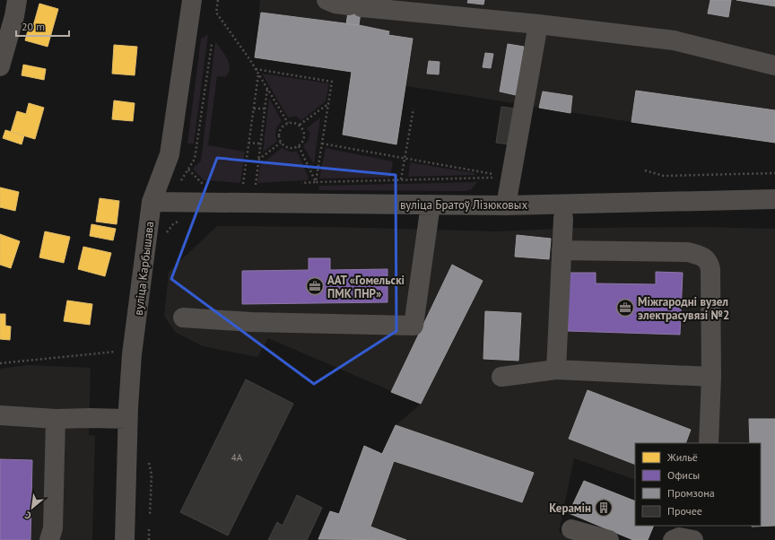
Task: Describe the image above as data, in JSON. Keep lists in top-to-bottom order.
{
  "streets": {
    "street": ["вуліца Братоў Лізюковых", "вуліца Карбышава"]
  },
  "crossings": [
    ["вуліца Братоў Лізюковых", "вуліца Карбышава"]
  ],
  "places": {
    "office": ["ААТ «Гомельскі ПМК ПНР»", "Міжгародні вузел электрасувязі №2"],
    "building": ["Керамін"]
  },
  "house_numbers": ["4А"],
  "legend": [
    "Жильё",
    "Офисы",
    "Промзона",
    "Прочее"
  ],
  "scale_bar": "20 m",
  "north": "bottom left"
}
